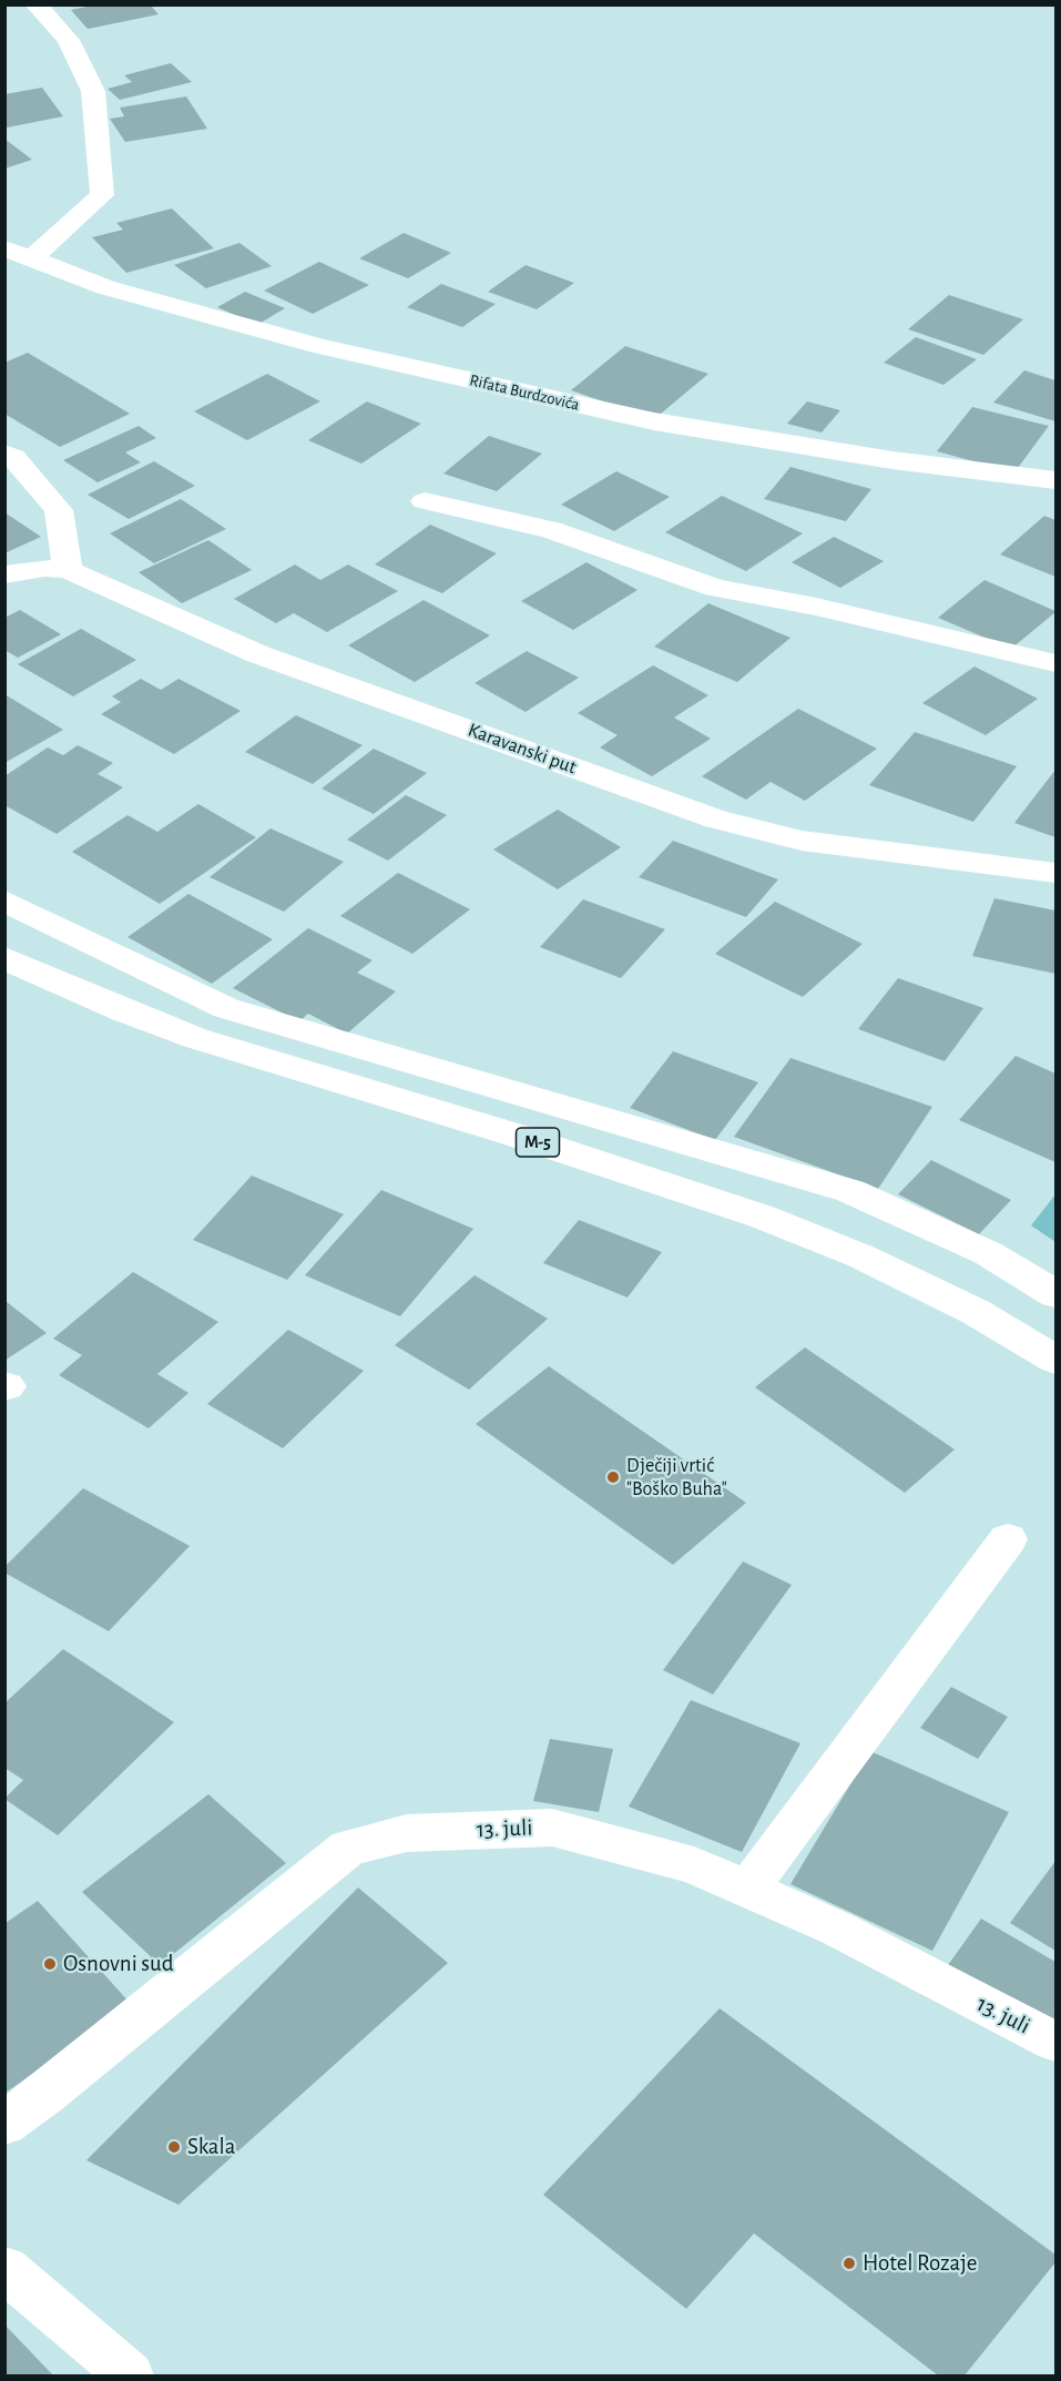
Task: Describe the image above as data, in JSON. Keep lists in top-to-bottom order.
{
  "streets": {
    "street": [
      "Rifata Burdzovića",
      "Karavanski put",
      "M-5",
      "13. juli"
    ]
  },
  "places": [
    "Dječiji vrtić \"Boško Buha\"",
    "Osnovni sud",
    "Skala",
    "Hotel Rozaje"
  ]
}
